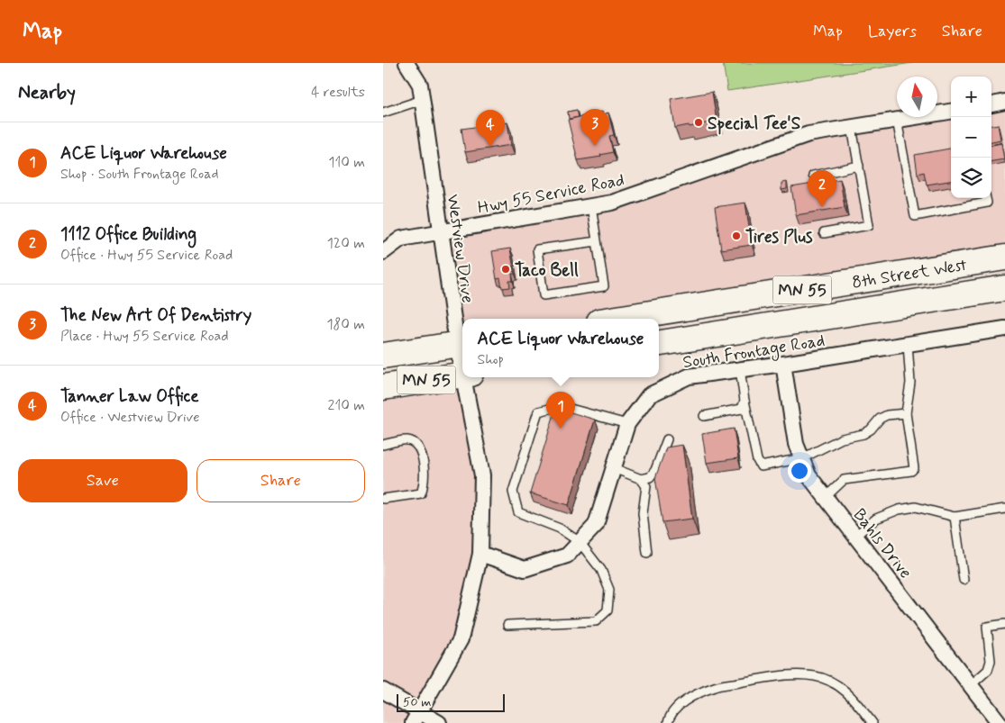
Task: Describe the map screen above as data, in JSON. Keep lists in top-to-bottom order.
{
  "streets": {
    "highway": ["8th Street West", "MN 55"],
    "street": [
      "Hwy 55 Service Road",
      "Westview Drive",
      "South Frontage Road",
      "Bahls Drive"
    ]
  },
  "crossings": [
    ["Hwy 55 Service Road", "Westview Drive"],
    ["Westview Drive", "MN 55"],
    ["Westview Drive", "South Frontage Road"],
    ["South Frontage Road", "Bahls Drive"]
  ],
  "places": ["Special Tee'S", "Tires Plus", "Taco Bell"],
  "scale_bar": "50 m",
  "north": "top",
  "page": {
    "header": "Map",
    "nav": ["Map", "Layers", "Share"],
    "heading": ["Nearby", "4 results"],
    "map_buttons": ["+", "−"],
    "pins": [
      "3",
      "4",
      "2",
      "1"
    ],
    "list": [
      {
        "mark": "1",
        "name": "ACE Liquor Warehouse",
        "note": "Shop · South Frontage Road",
        "value": "110 m"
      },
      {
        "mark": "2",
        "name": "1112 Office Building",
        "note": "Office · Hwy 55 Service Road",
        "value": "120 m"
      },
      {
        "mark": "3",
        "name": "The New Art Of Dentistry",
        "note": "Place · Hwy 55 Service Road",
        "value": "180 m"
      },
      {
        "mark": "4",
        "name": "Tanner Law Office",
        "note": "Office · Westview Drive",
        "value": "210 m"
      }
    ],
    "popup": ["ACE Liquor Warehouse", "Shop"],
    "buttons": ["Save", "Share"],
    "scale": "50 m"
  }
}
